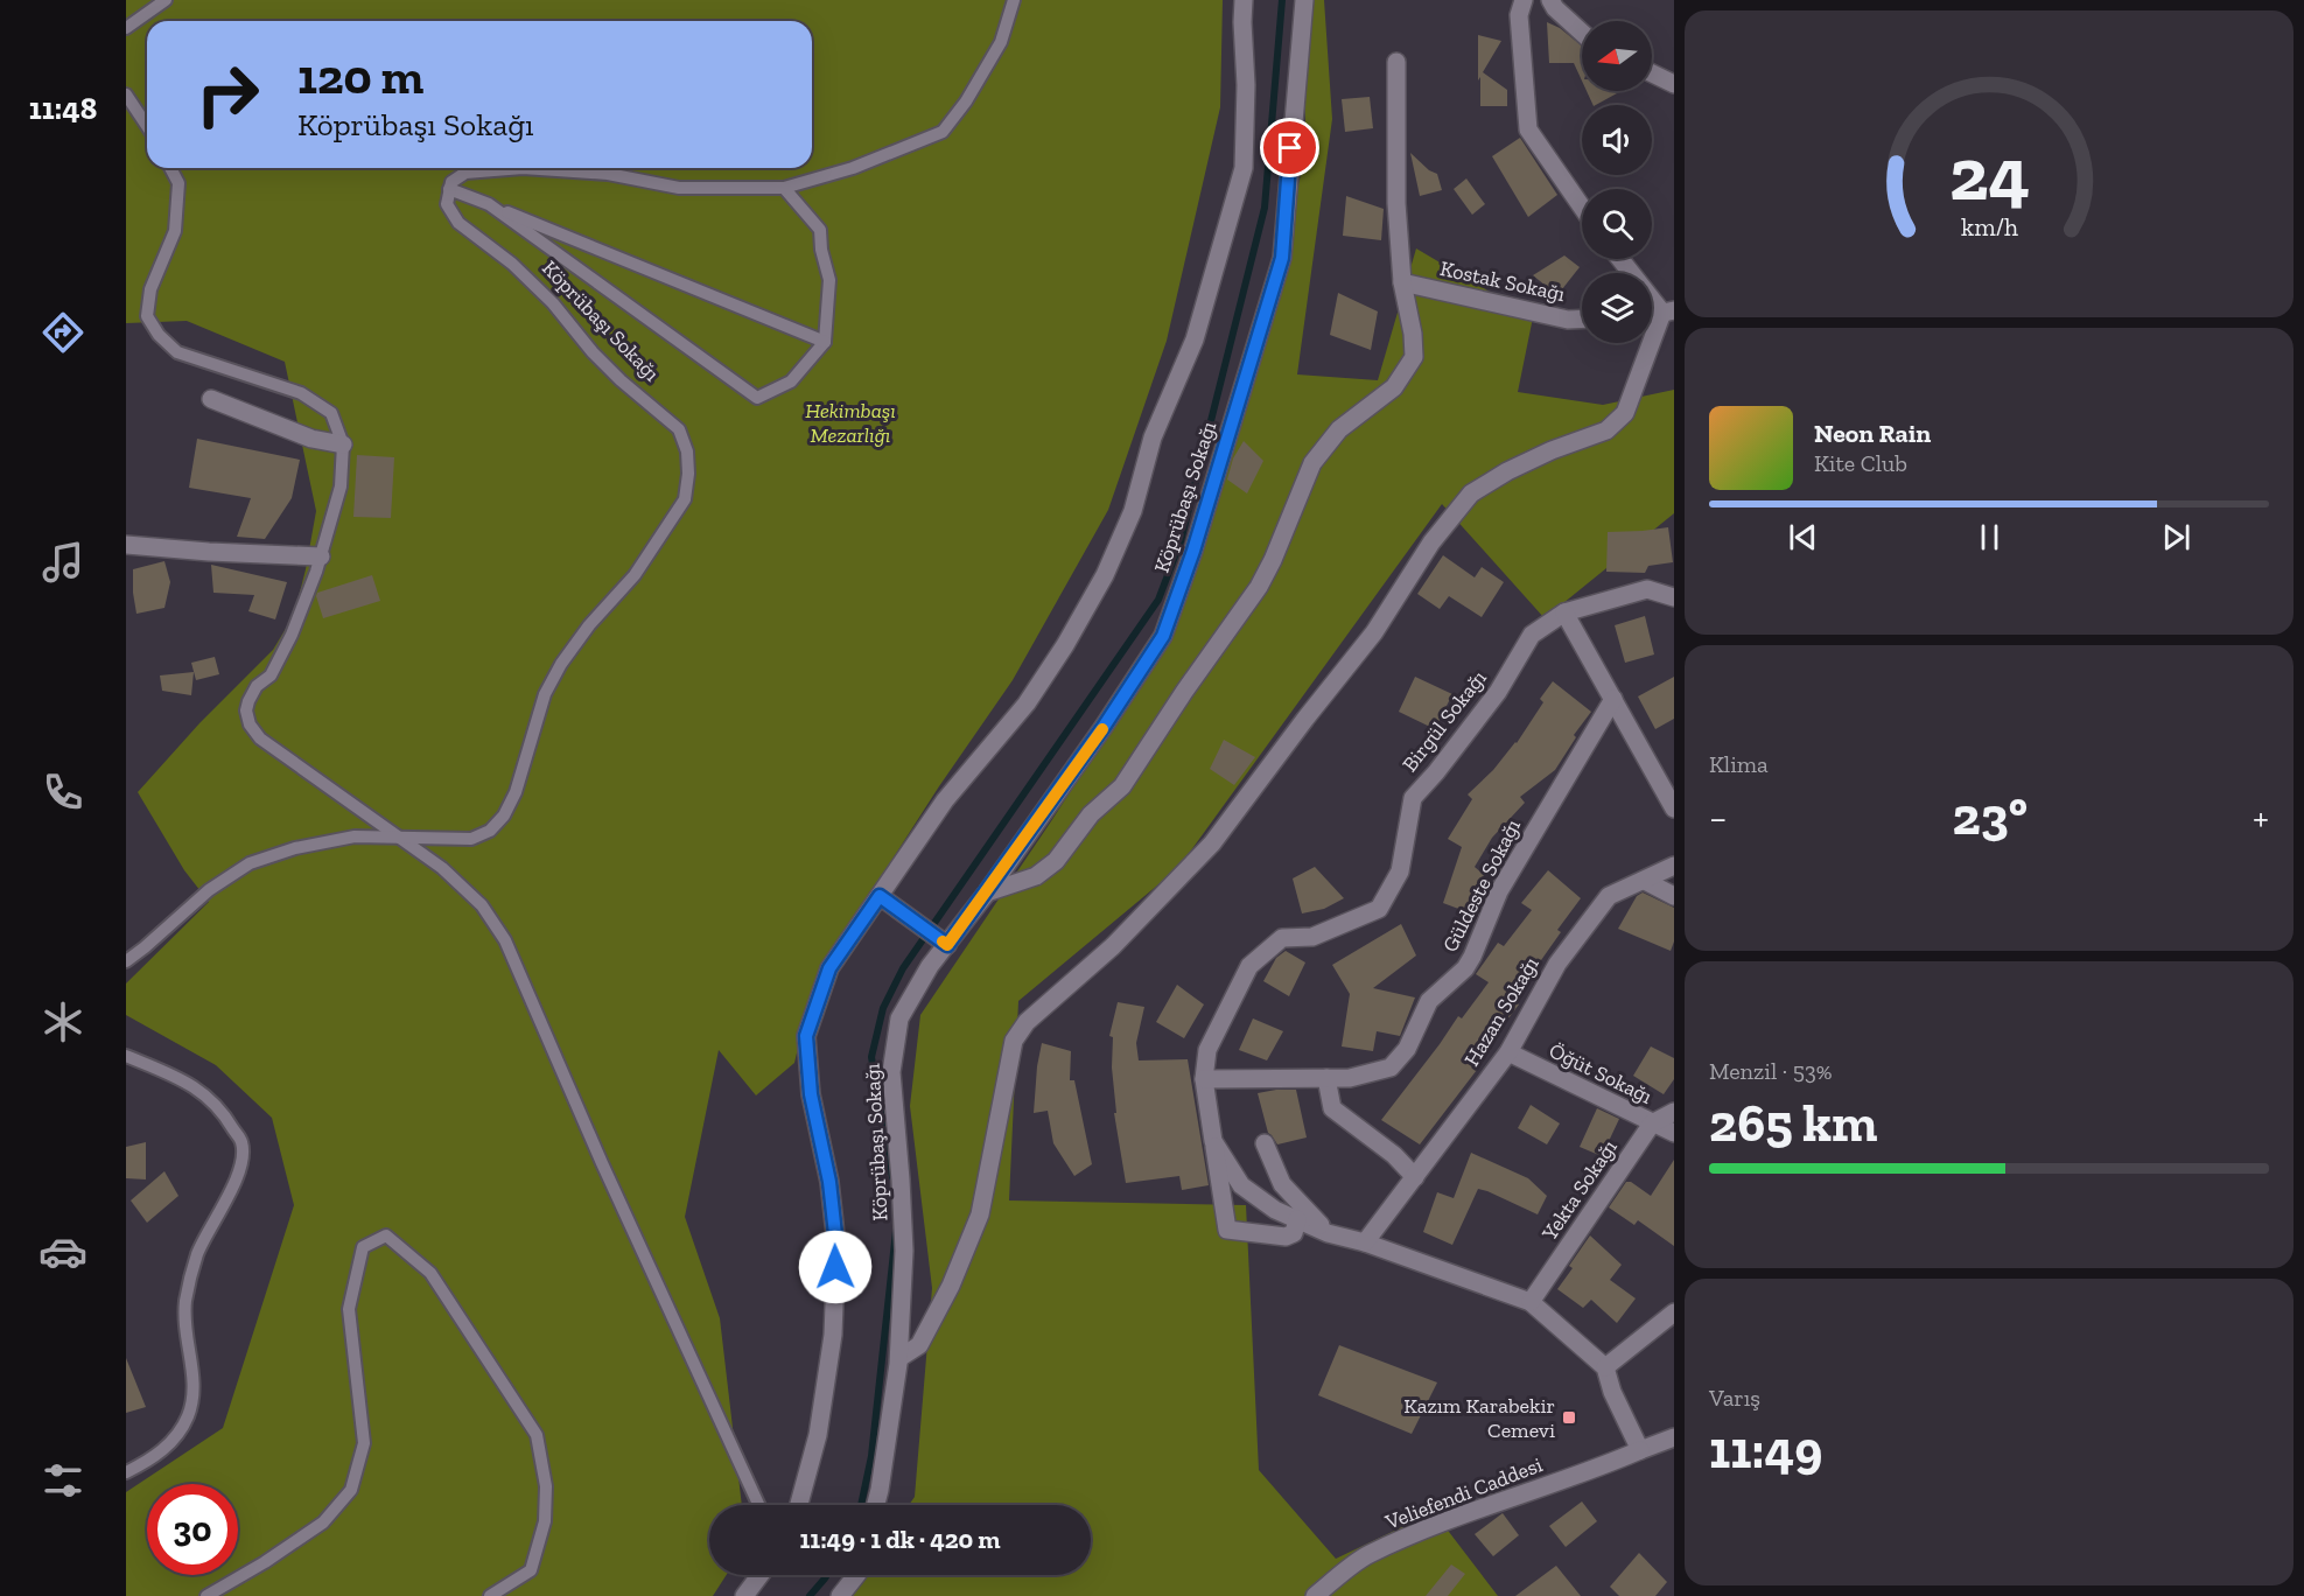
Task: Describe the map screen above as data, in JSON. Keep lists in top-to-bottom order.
{
  "streets": {
    "street": [
      "Kostak Sokağı",
      "Köprübaşı Sokağı",
      "Birgül Sokağı",
      "Güldeste Sokağı",
      "Hazan Sokağı",
      "Öğüt Sokağı",
      "Yekta Sokağı",
      "Veliefendi Caddesi"
    ]
  },
  "crossings": [
    ["Birgül Sokağı", "Güldeste Sokağı"],
    ["Birgül Sokağı", "Hazan Sokağı"],
    ["Birgül Sokağı", "Yekta Sokağı"],
    ["Birgül Sokağı", "Veliefendi Caddesi"],
    ["Hazan Sokağı", "Öğüt Sokağı"],
    ["Öğüt Sokağı", "Yekta Sokağı"]
  ],
  "parks": ["Hekimbaşı Mezarlığı"],
  "places": {
    "transit": ["Kazım Karabekir Cemevi"]
  },
  "north": "left",
  "page": {
    "tabs": "11:48",
    "turn": ["120 m", "Köprübaşı Sokağı"],
    "song": ["Neon Rain", "Kite Club"],
    "tile": [
      "Klima",
      ["Menzil · 53%", "265 km"],
      ["Varış", "11:49"]
    ],
    "heat": ["−", "23°", "+"],
    "limit": "30",
    "trip": "11:49 · 1 dk · 420 m",
    "gauge": ["24", "km/h"]
  }
}
